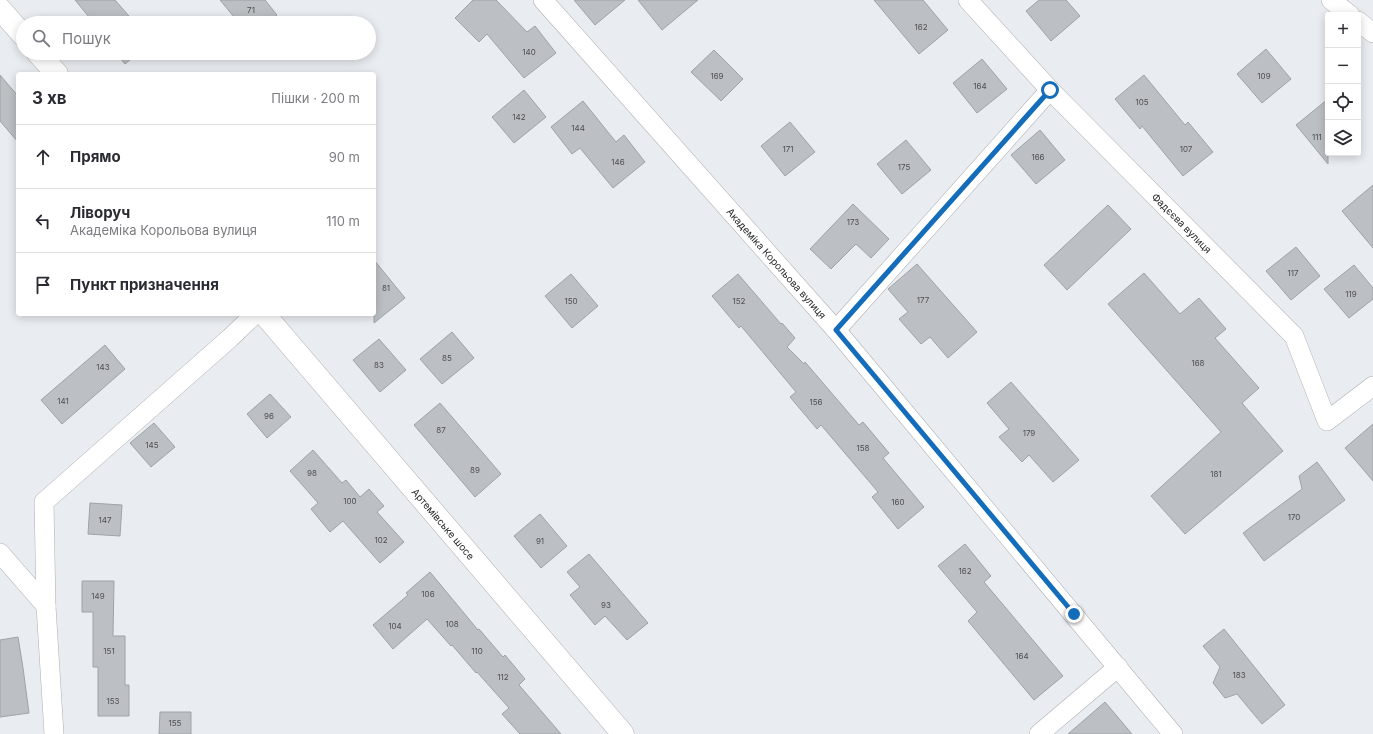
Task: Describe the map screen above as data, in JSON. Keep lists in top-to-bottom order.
{
  "streets": {
    "main road": ["Артемівське шосе"],
    "street": ["Фадєєва вулиця", "Академіка Корольова вулиця"]
  },
  "house_numbers": [
    "71",
    "162",
    "140",
    "169",
    "109",
    "164",
    "105",
    "142",
    "144",
    "111",
    "171",
    "107",
    "166",
    "146",
    "175",
    "173",
    "117",
    "81",
    "119",
    "177",
    "150",
    "152",
    "85",
    "168",
    "83",
    "143",
    "141",
    "156",
    "96",
    "87",
    "179",
    "145",
    "158",
    "89",
    "98",
    "181",
    "100",
    "160",
    "170",
    "147",
    "102",
    "91",
    "162",
    "106",
    "149",
    "93",
    "108",
    "104",
    "151",
    "110",
    "164",
    "183",
    "112",
    "153",
    "155"
  ],
  "page": {
    "map_buttons": ["+", "−"],
    "search": "Пошук",
    "heading": ["3 хв", "Пішки · 200 m"],
    "list": [
      ["Прямо", "90 m"],
      ["Ліворуч", "Академіка Корольова вулиця", "110 m"],
      "Пункт призначення"
    ]
  }
}
